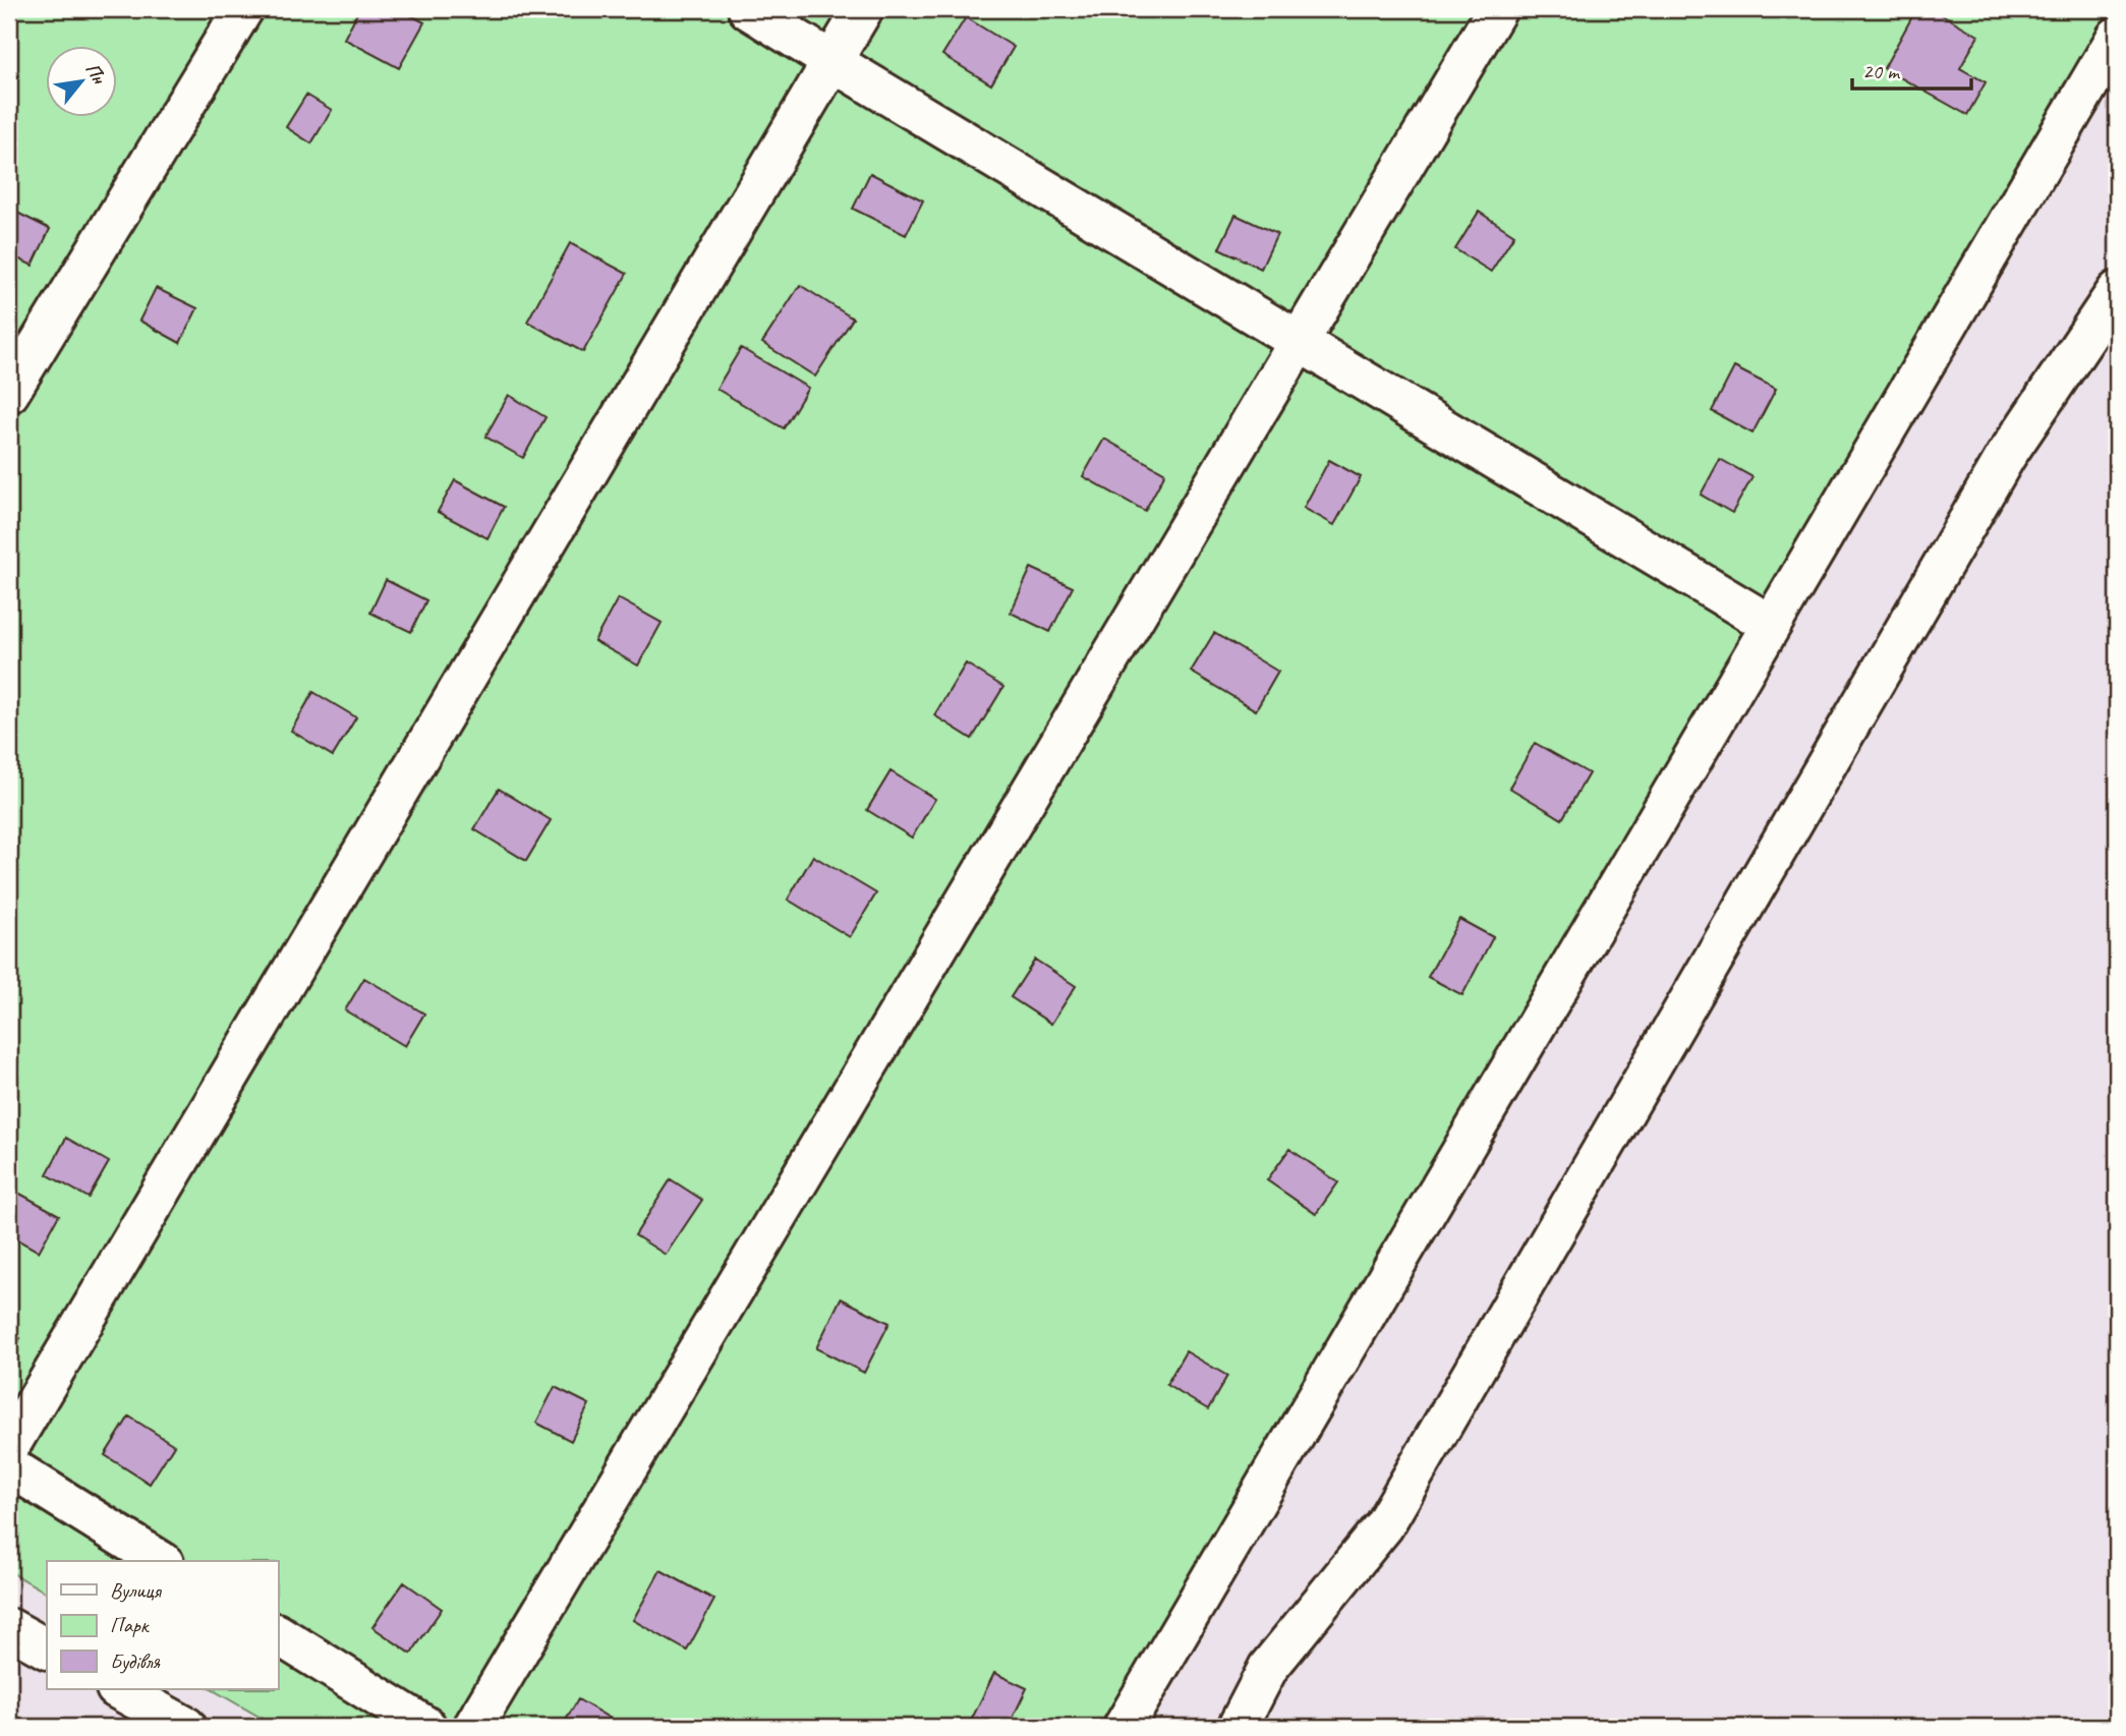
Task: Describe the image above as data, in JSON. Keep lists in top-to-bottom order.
{
  "legend": ["Вулиця", "Парк", "Будівля"],
  "scale_bar": "20 m",
  "north": "top right"
}
